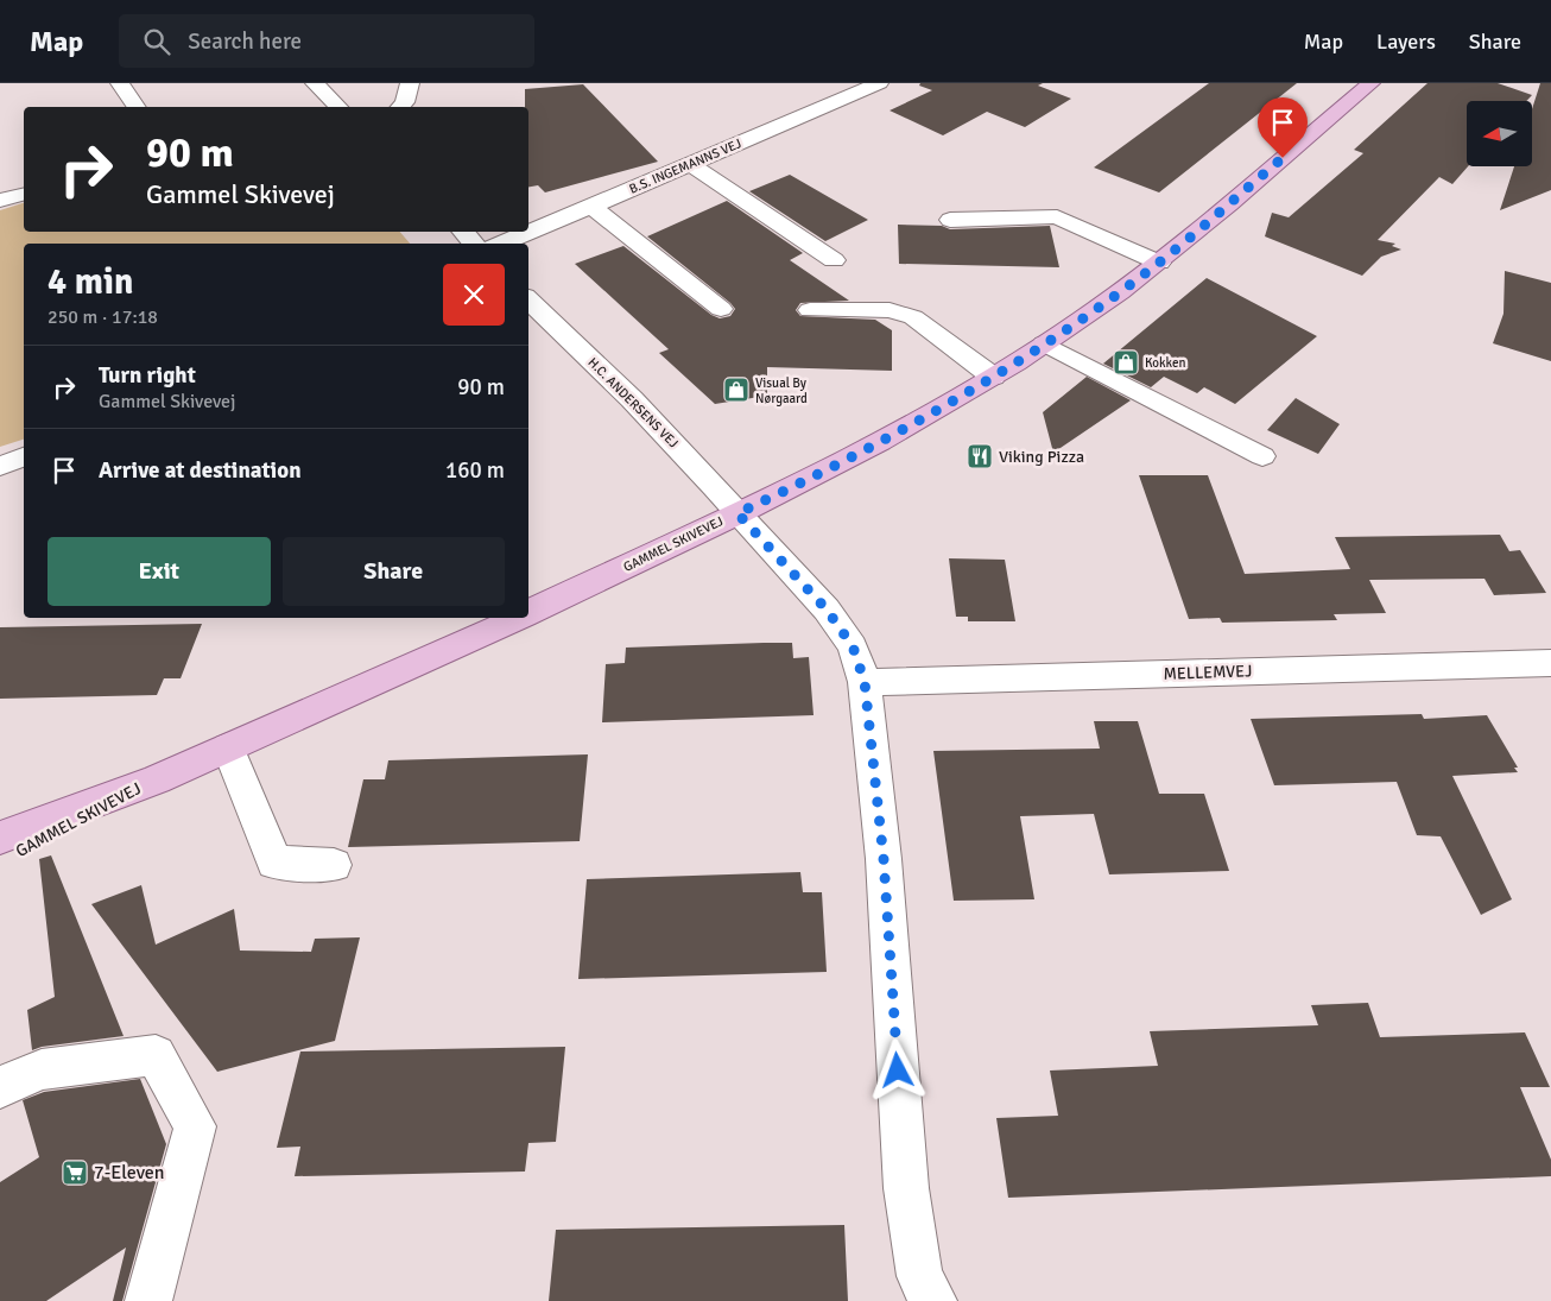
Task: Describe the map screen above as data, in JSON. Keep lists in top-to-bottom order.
{
  "streets": {
    "main road": ["GAMMEL SKIVEVEJ"],
    "street": ["B.S. INGEMANNS VEJ", "H.C. ANDERSENS VEJ", "MELLEMVEJ"]
  },
  "crossings": [
    ["H.C. ANDERSENS VEJ", "GAMMEL SKIVEVEJ"],
    ["H.C. ANDERSENS VEJ", "MELLEMVEJ"]
  ],
  "places": {
    "shop": ["Kokken", "Visual By Nørgaard"],
    "restaurant": ["Viking Pizza"],
    "supermarket": ["7-Eleven"]
  },
  "north": "left",
  "page": {
    "header": "Map",
    "search": "Search here",
    "nav": ["Map", "Layers", "Share"],
    "turn": ["90 m", "Gammel Skivevej"],
    "heading": ["4 min", "250 m · 17:18"],
    "list": [
      {
        "name": "Turn right",
        "note": "Gammel Skivevej",
        "value": "90 m"
      },
      {
        "name": "Arrive at destination",
        "value": "160 m"
      }
    ],
    "buttons": ["Exit", "Share"]
  }
}
